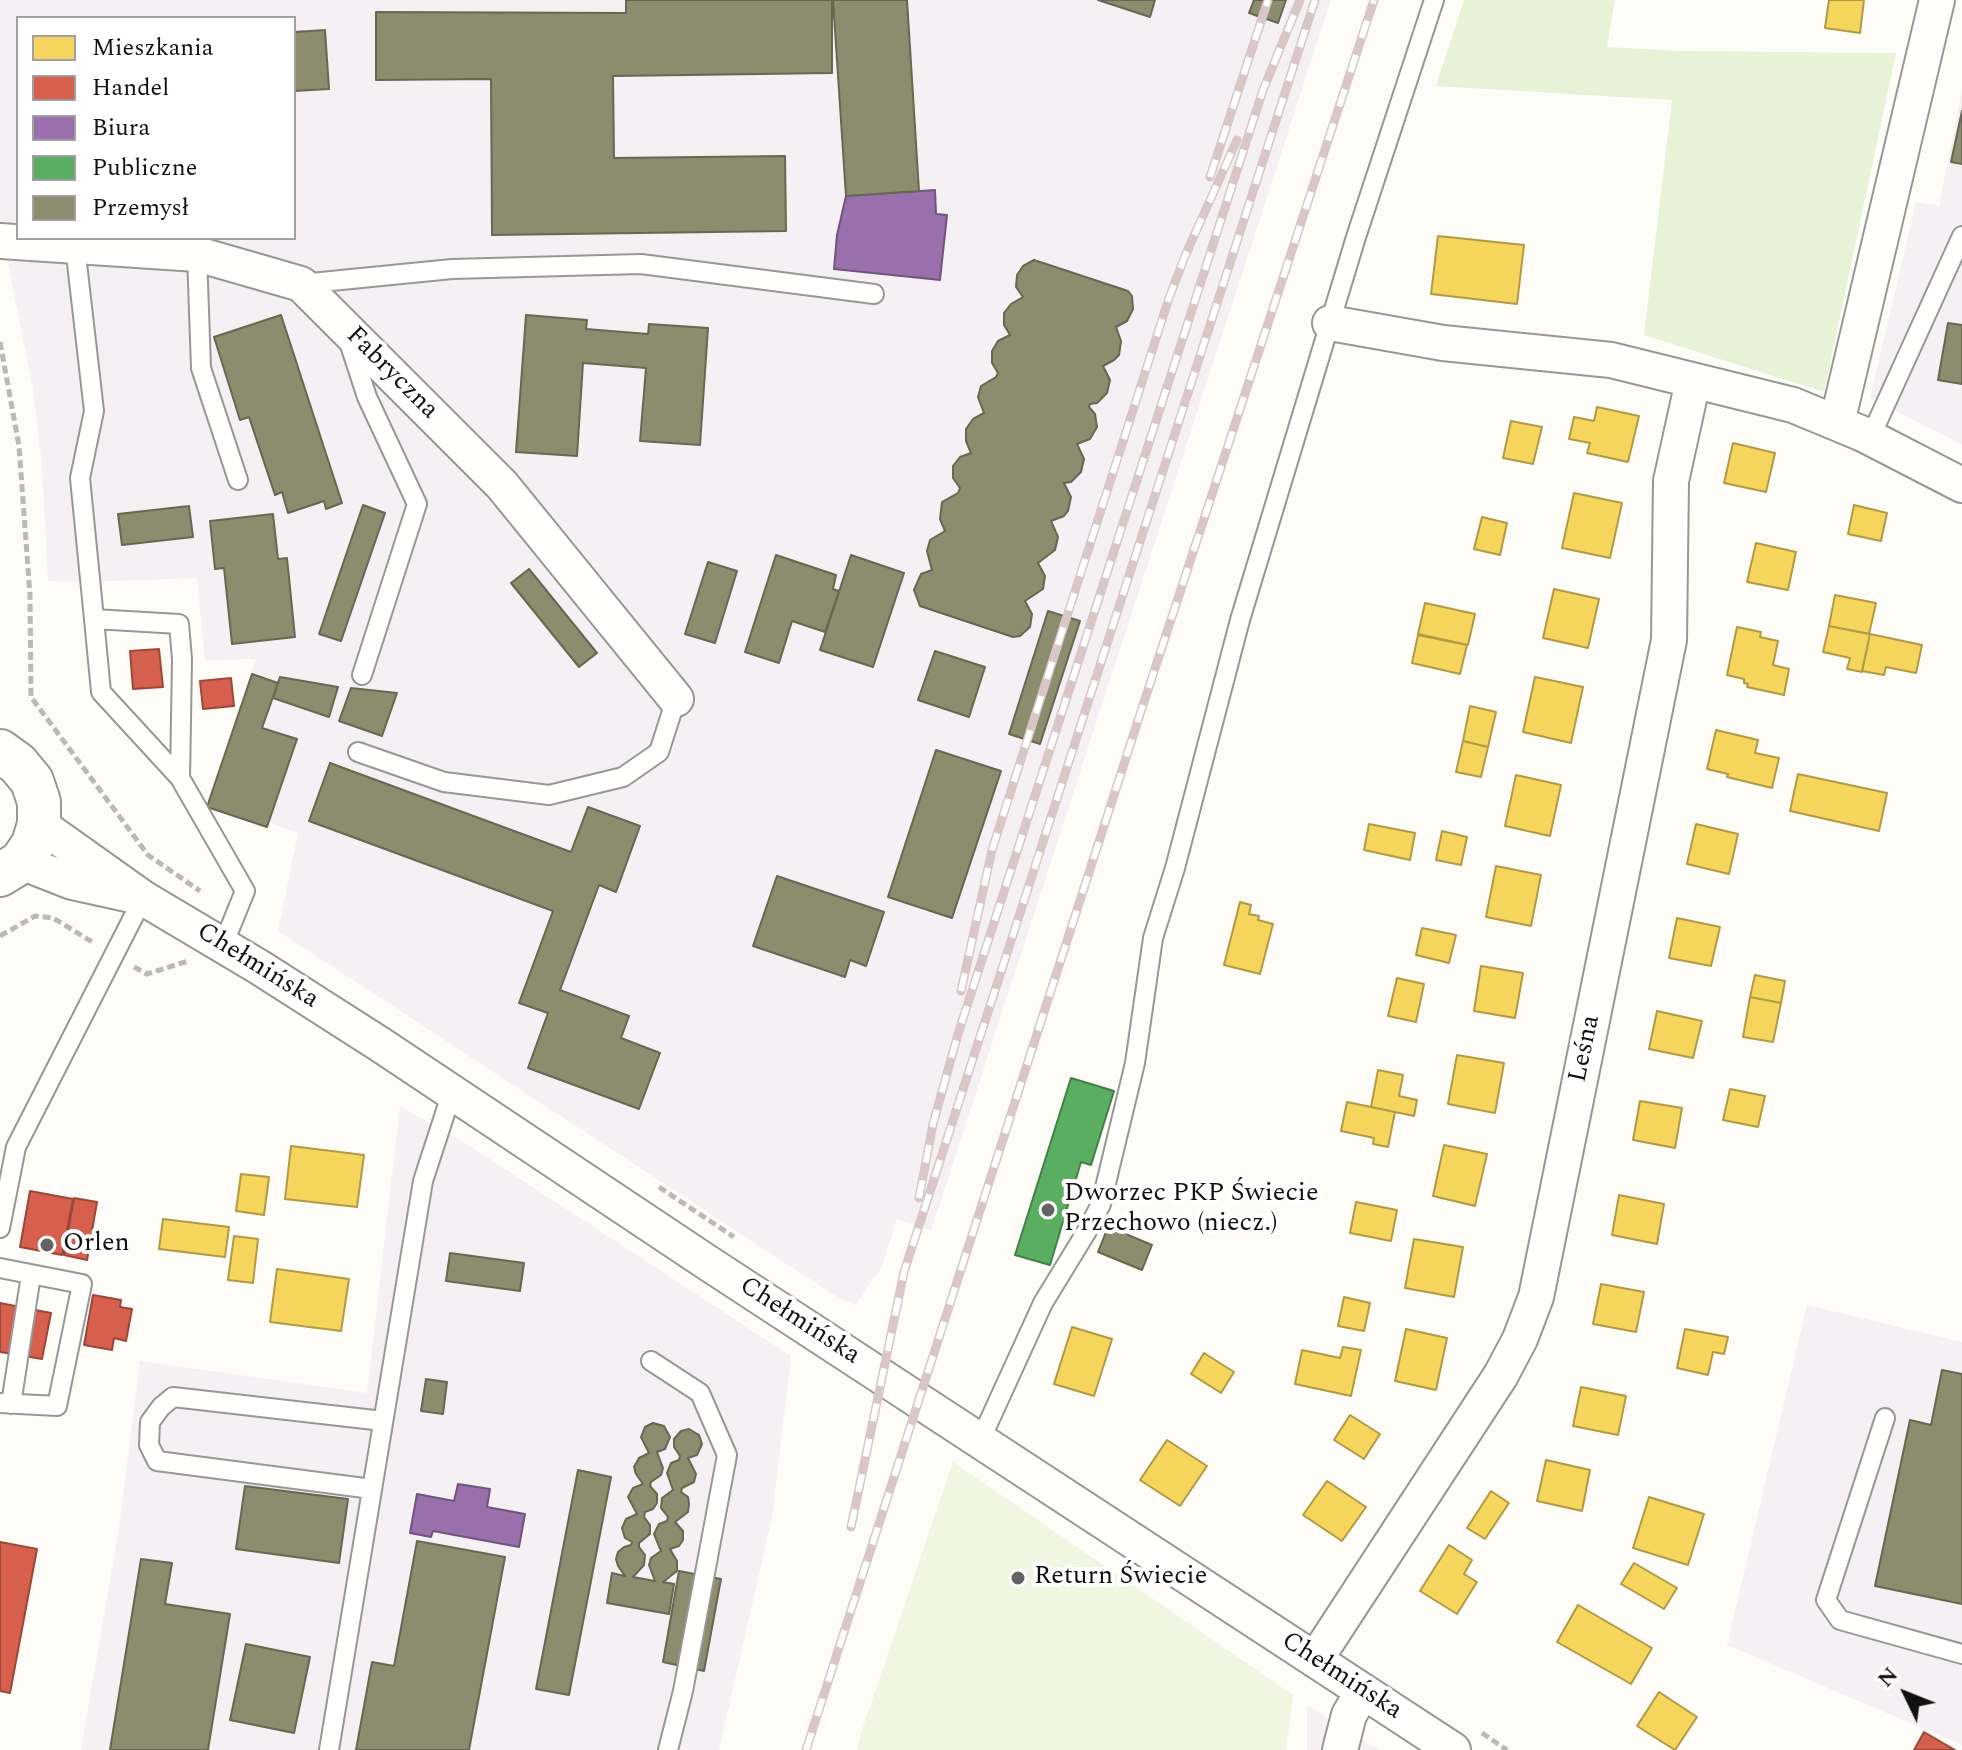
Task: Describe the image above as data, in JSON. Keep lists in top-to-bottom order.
{
  "streets": {
    "street": ["Fabryczna", "Chełmińska", "Leśna"]
  },
  "crossings": [
    ["Chełmińska", "Leśna"]
  ],
  "places": ["Dworzec PKP Świecie Przechowo (niecz.)", "Orlen", "Return Świecie"],
  "legend": [
    "Mieszkania",
    "Handel",
    "Biura",
    "Publiczne",
    "Przemysł"
  ],
  "north": "top left"
}
